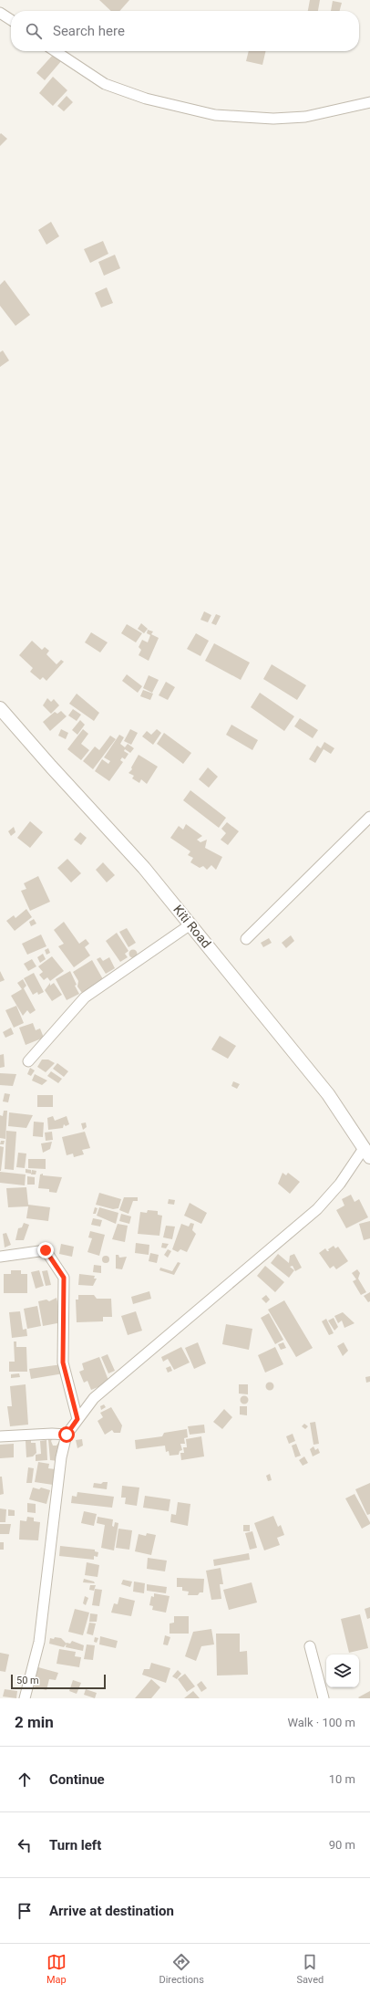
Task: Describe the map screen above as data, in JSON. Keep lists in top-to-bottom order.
{
  "streets": {
    "street": ["Kiti Road"]
  },
  "scale_bar": "50 m",
  "page": {
    "search": "Search here",
    "scale": "50 m",
    "heading": ["2 min", "Walk · 100 m"],
    "list": [
      ["Continue", "10 m"],
      ["Turn left", "90 m"],
      "Arrive at destination"
    ],
    "nav": ["Map", "Directions", "Saved"]
  }
}
